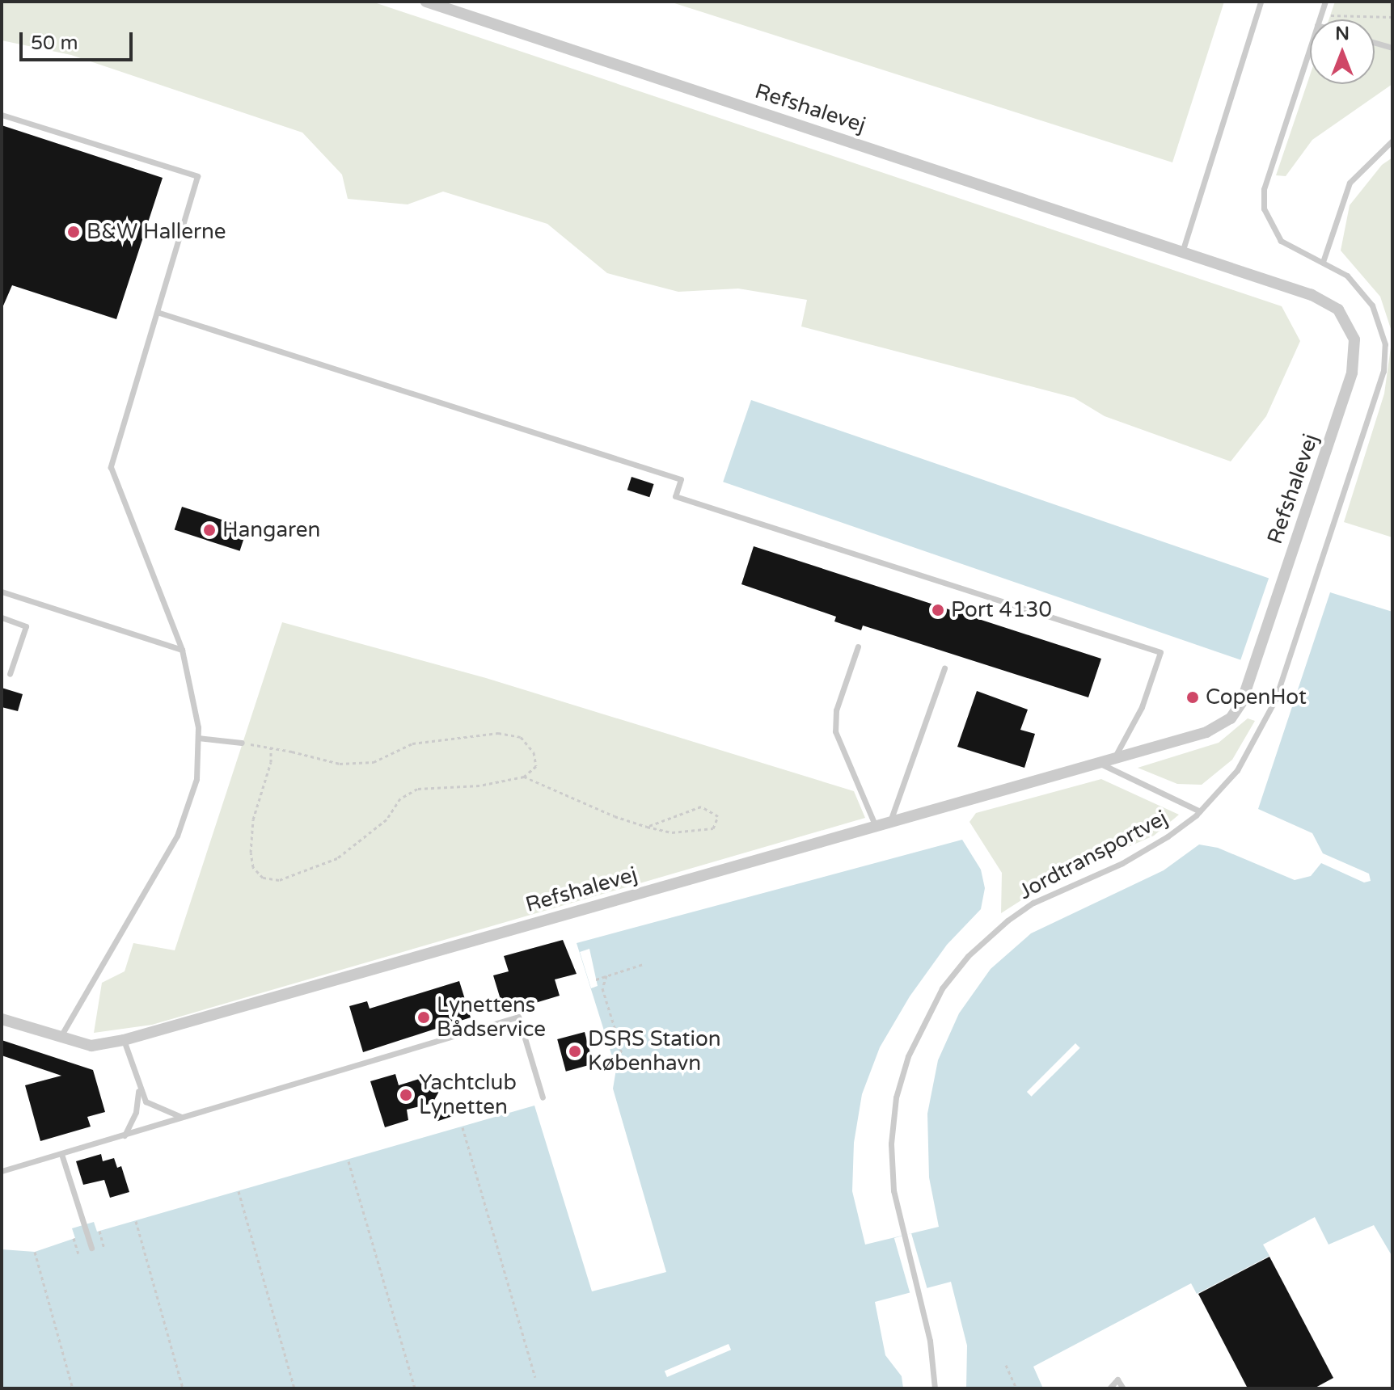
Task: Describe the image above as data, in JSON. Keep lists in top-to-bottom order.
{
  "streets": {
    "street": ["Refshalevej"],
    "lane": ["Jordtransportvej"]
  },
  "places": [
    "B&W Hallerne",
    "Hangaren",
    "Port 4130",
    "CopenHot",
    "Lynettens Bådservice",
    "DSRS Station København",
    "Yachtclub Lynetten"
  ],
  "scale_bar": "50 m",
  "north": "top"
}
